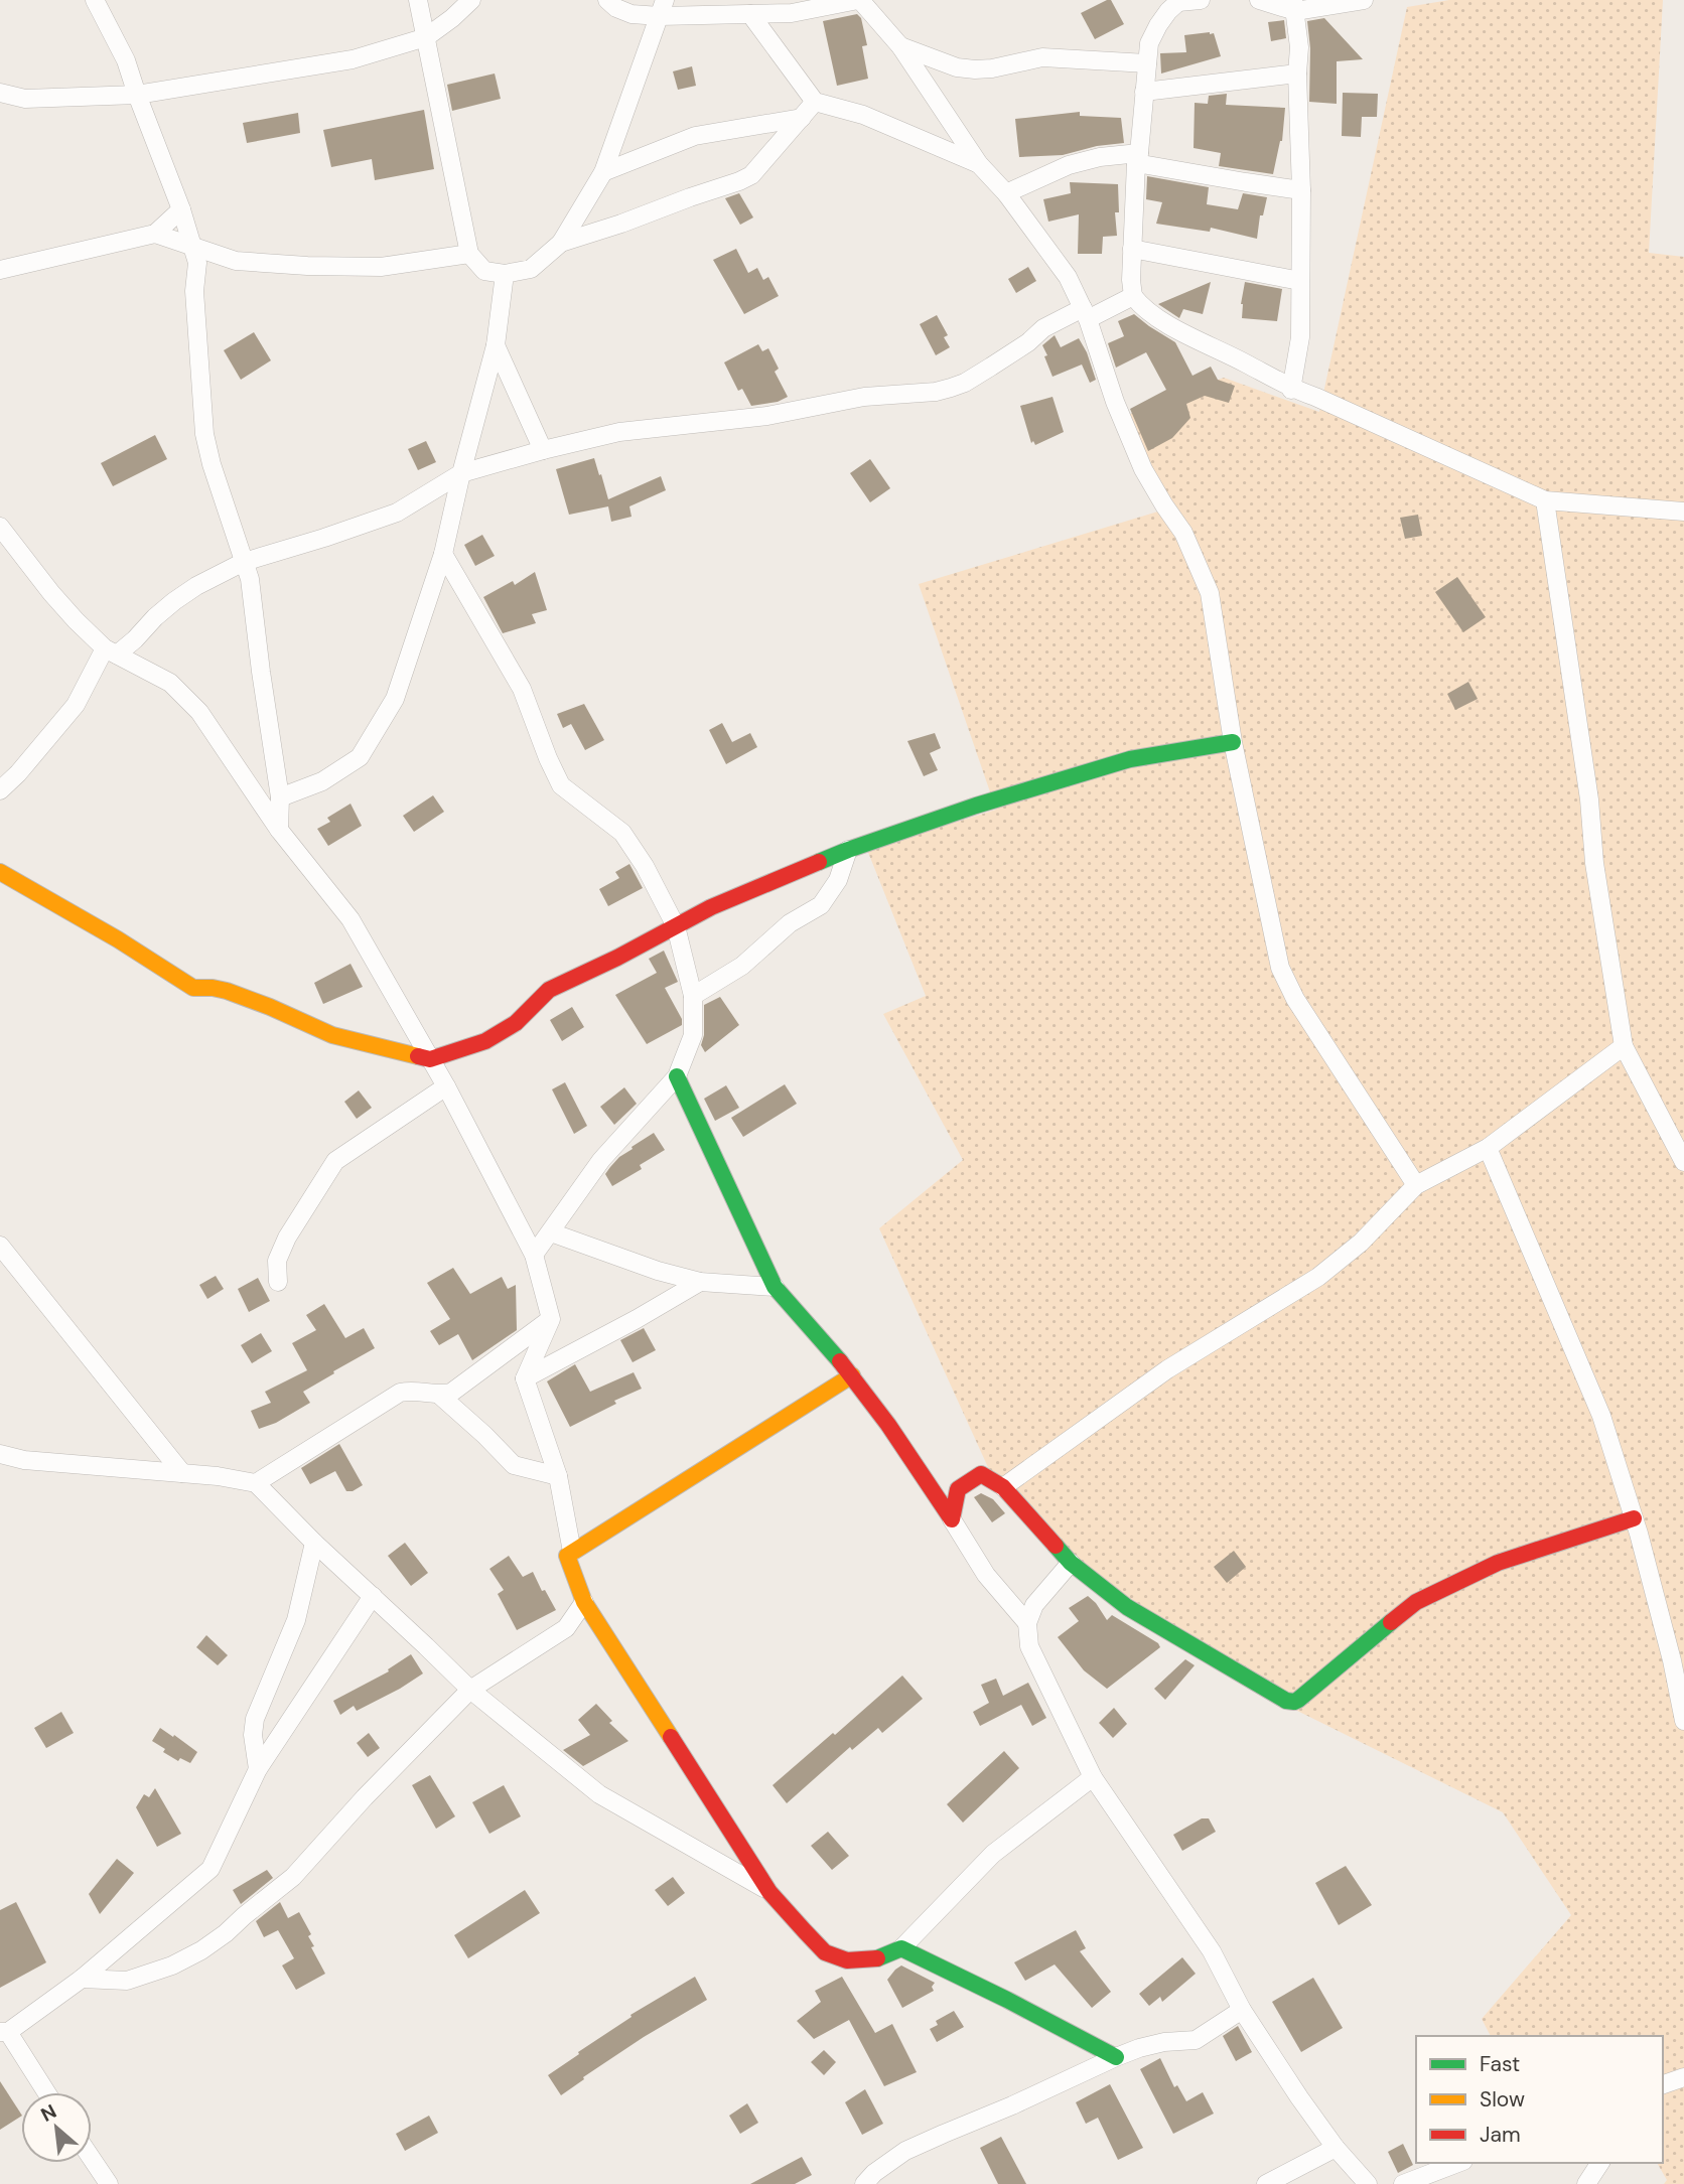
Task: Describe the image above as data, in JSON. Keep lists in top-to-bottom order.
{
  "legend": ["Fast", "Slow", "Jam"],
  "north": "top left"
}
